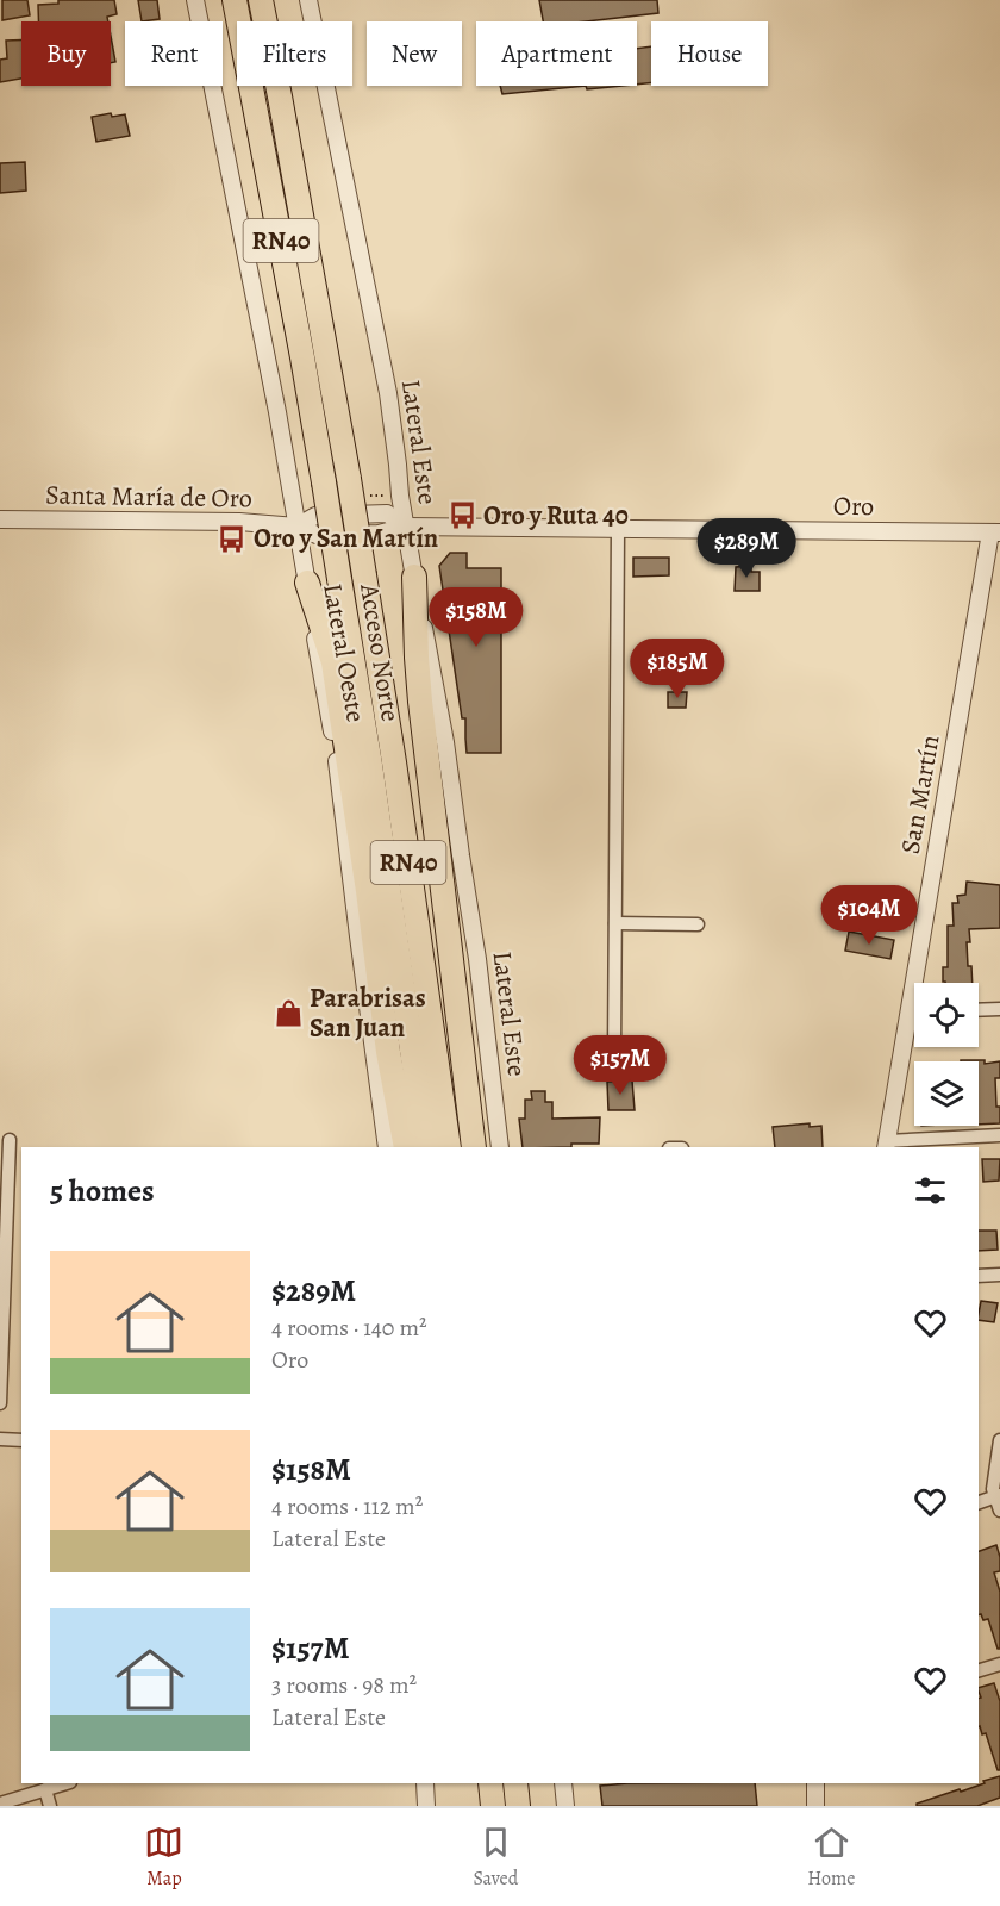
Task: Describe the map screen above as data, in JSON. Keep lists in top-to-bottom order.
{
  "streets": {
    "highway": ["RN40", "Acceso Norte"],
    "street": [
      "Lateral Este",
      "Santa María de Oro",
      "Oro",
      "Lateral Oeste",
      "San Martín"
    ]
  },
  "crossings": [
    ["Lateral Este", "Oro"],
    ["Santa María de Oro", "Oro"],
    ["Santa María de Oro", "Lateral Oeste"],
    ["Oro", "Lateral Oeste"],
    ["Oro", "San Martín"]
  ],
  "places": {
    "bus stop": ["Oro y Ruta 40", "Oro y San Martín"],
    "shop": ["Parabrisas San Juan"]
  },
  "page": {
    "chip": [
      "Buy",
      "Rent",
      "Filters",
      "New",
      "Apartment",
      "House"
    ],
    "price": [
      "$289M",
      "$158M",
      "$185M",
      "$104M",
      "$157M"
    ],
    "heading": "5 homes",
    "list": [
      {
        "name": "$289M",
        "note": "4 rooms · 140 m² · Oro"
      },
      {
        "name": "$158M",
        "note": "4 rooms · 112 m² · Lateral Este"
      },
      {
        "name": "$157M",
        "note": "3 rooms · 98 m² · Lateral Este"
      }
    ],
    "tabs": ["Map", "Saved", "Home"]
  }
}
